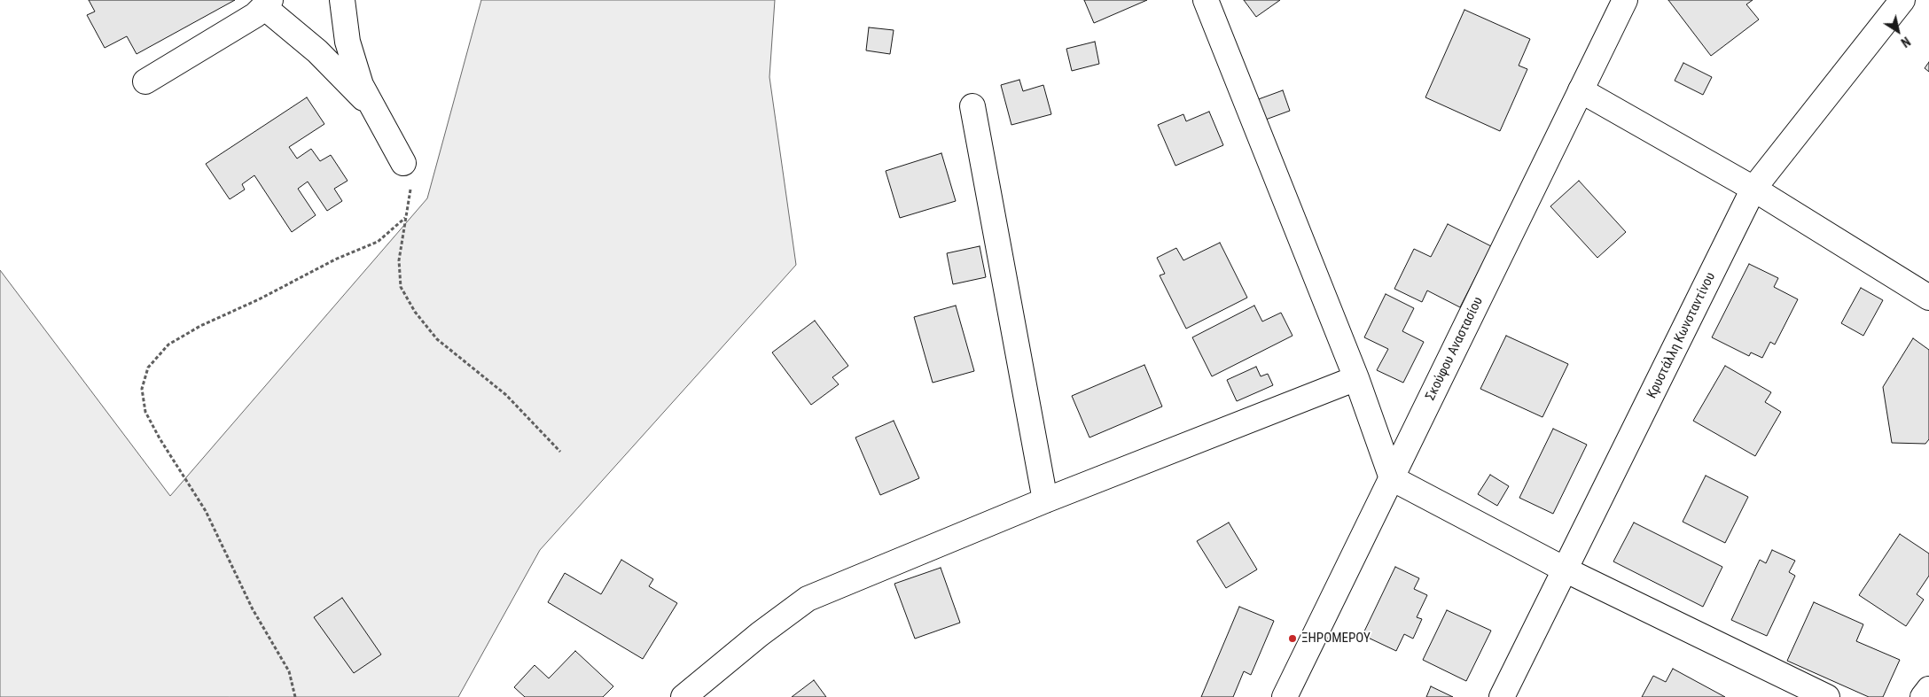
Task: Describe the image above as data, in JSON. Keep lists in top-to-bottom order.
{
  "streets": {
    "street": ["Κρυστάλλη Κωνσταντίνου", "Σκούφου Αναστασίου"]
  },
  "places": ["ΞΗΡΟΜΕΡΟΥ"],
  "north": "bottom right"
}
